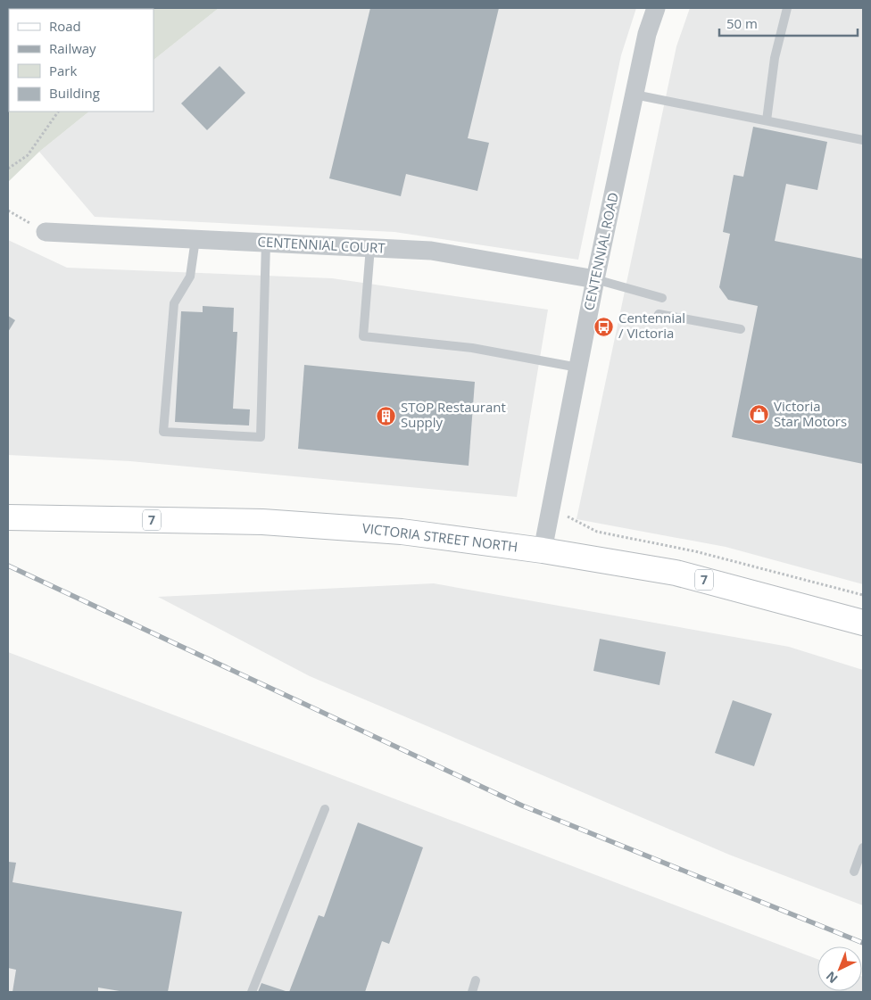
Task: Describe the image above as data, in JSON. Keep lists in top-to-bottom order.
{
  "streets": {
    "main road": ["7", "VICTORIA STREET NORTH"],
    "street": ["CENTENNIAL COURT", "CENTENNIAL ROAD"]
  },
  "crossings": [
    ["CENTENNIAL COURT", "CENTENNIAL ROAD"],
    ["CENTENNIAL ROAD", "VICTORIA STREET NORTH"]
  ],
  "places": {
    "bus stop": ["Centennial / VIctoria"],
    "shop": ["Victoria Star Motors"],
    "building": ["STOP Restaurant Supply"]
  },
  "legend": [
    "Road",
    "Railway",
    "Park",
    "Building"
  ],
  "scale_bar": "50 m",
  "north": "bottom left"
}
